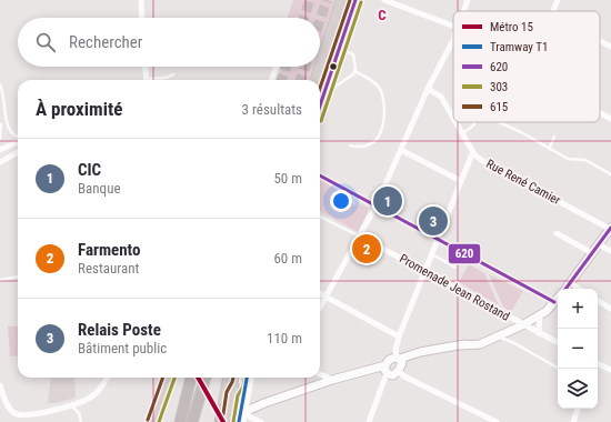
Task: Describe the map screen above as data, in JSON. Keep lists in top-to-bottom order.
{
  "streets": {
    "street": ["Rue René Camier", "Promenade Jean Rostand"]
  },
  "lines": [
    "transit line 620",
    "transit line 615",
    "transit line 303",
    "metro line 15",
    "tram line T1"
  ],
  "legend": [
    "Métro 15",
    "Tramway T1",
    "620",
    "303",
    "615"
  ],
  "page": {
    "search": "Rechercher",
    "heading": ["À proximité", "3 résultats"],
    "list": [
      {
        "mark": "1",
        "name": "CIC",
        "note": "Banque",
        "value": "50 m"
      },
      {
        "mark": "2",
        "name": "Farmento",
        "note": "Restaurant",
        "value": "60 m"
      },
      {
        "mark": "3",
        "name": "Relais Poste",
        "note": "Bâtiment public",
        "value": "110 m"
      }
    ],
    "pins": ["1", "3", "2"],
    "map_buttons": ["+", "−"]
  },
  "grid": {
    "columns": ["C"]
  }
}
